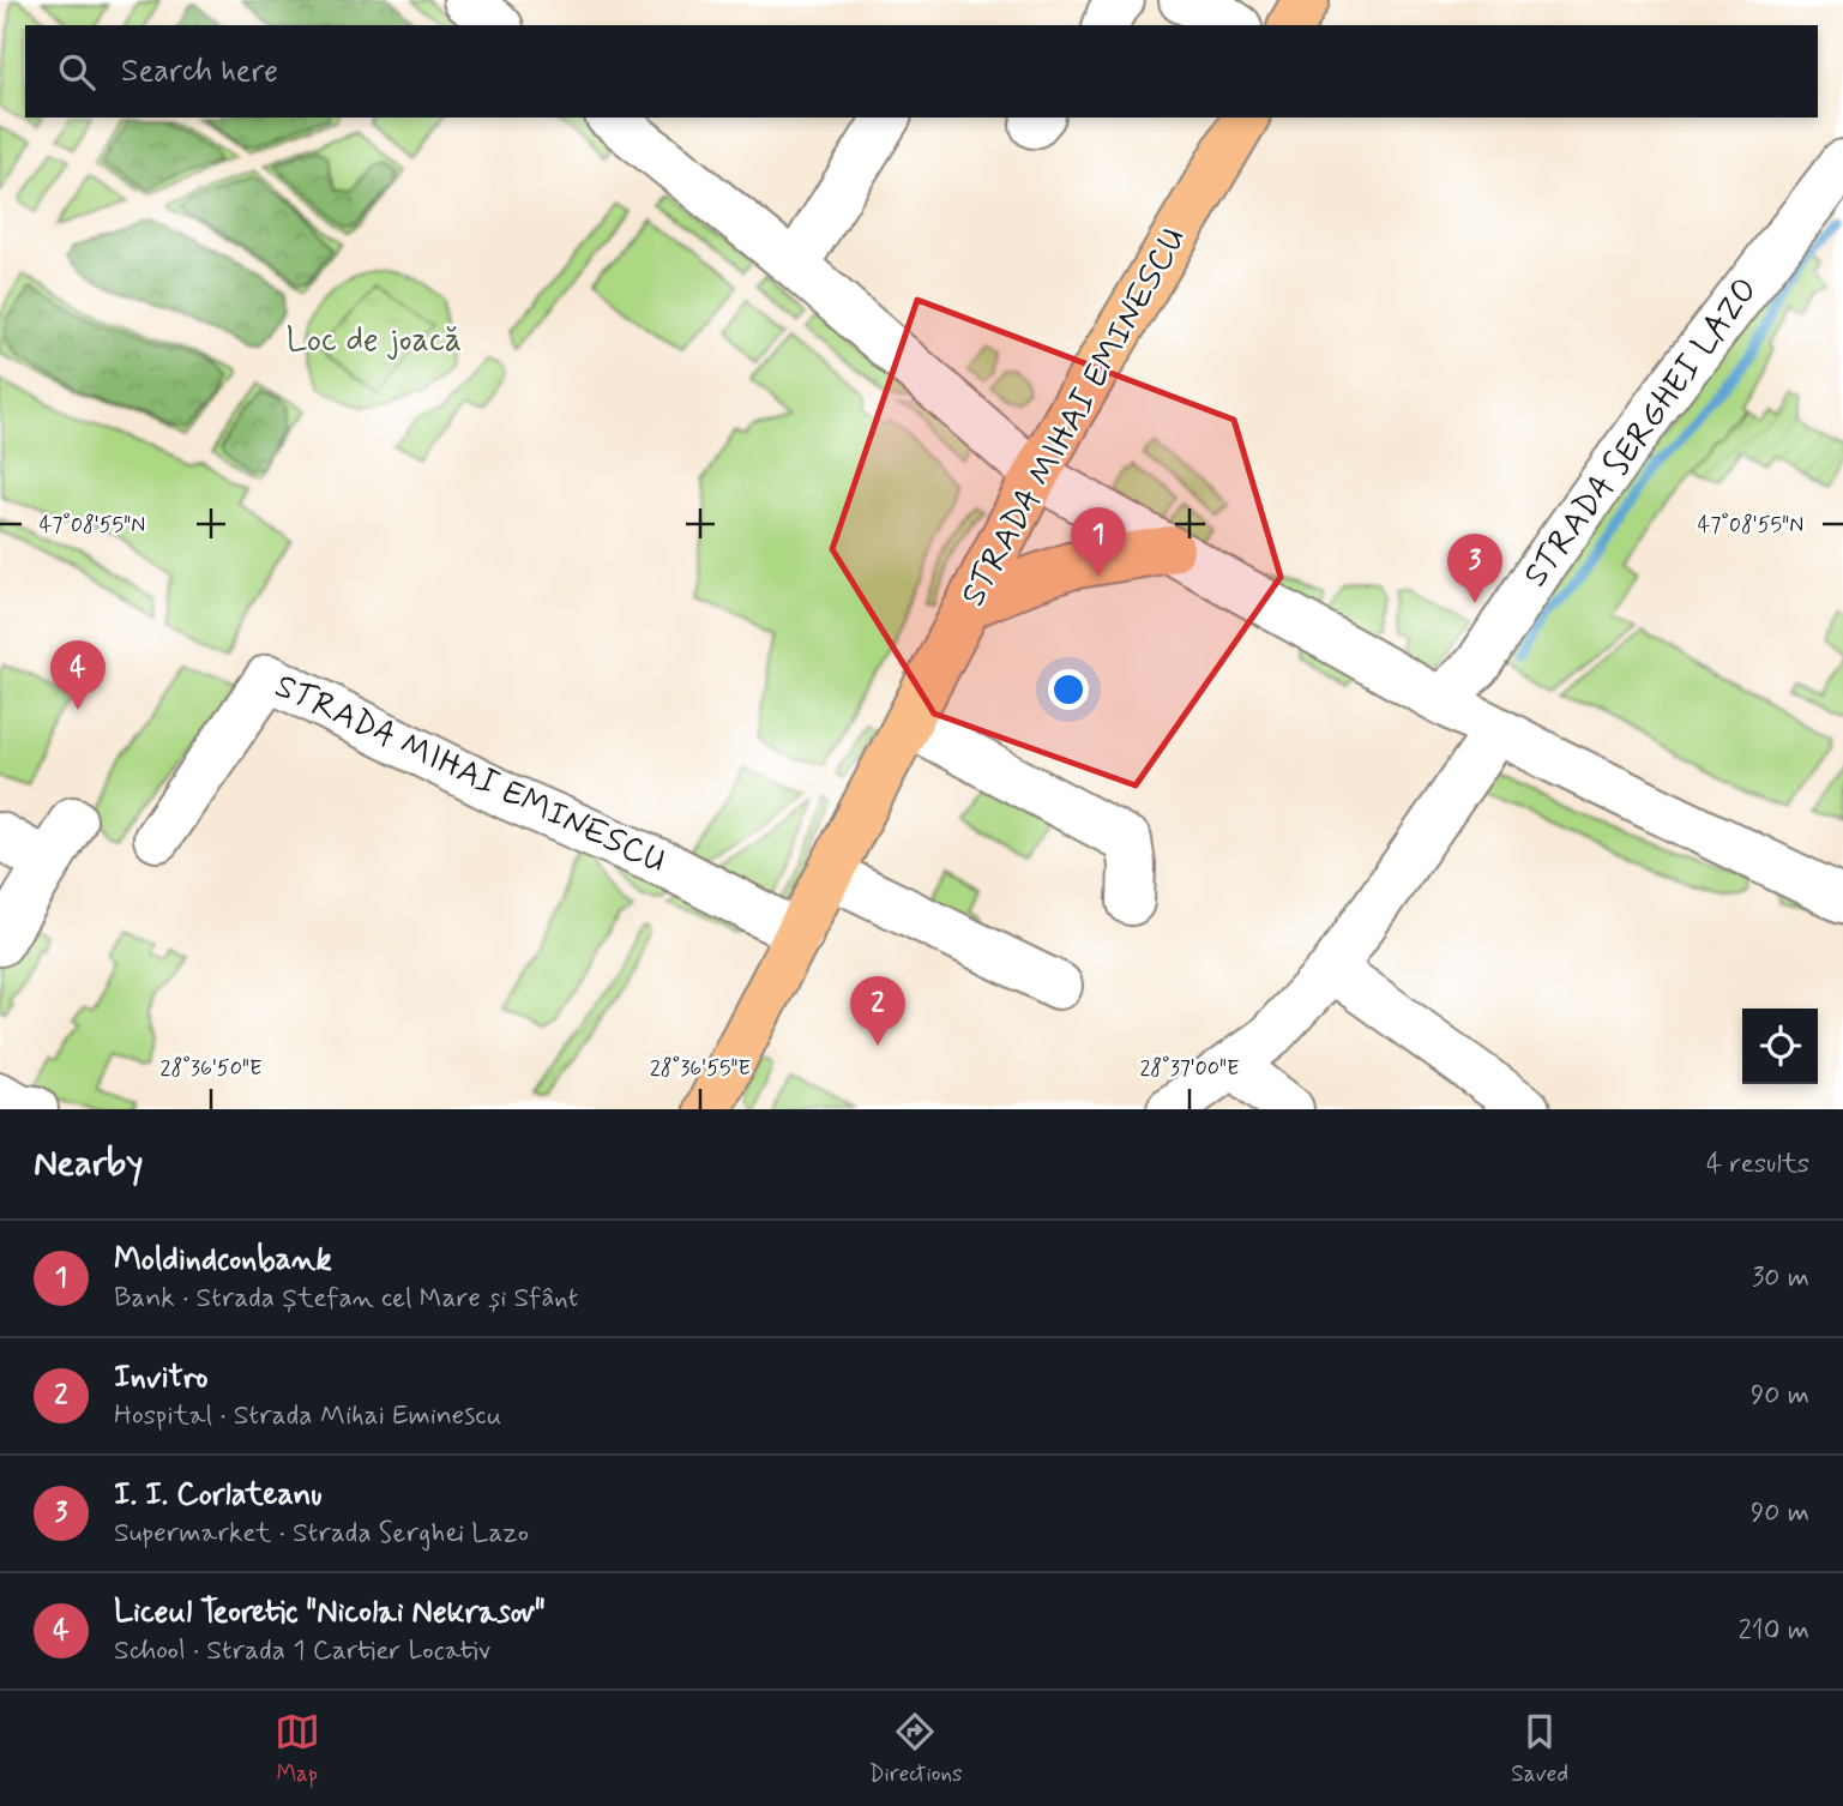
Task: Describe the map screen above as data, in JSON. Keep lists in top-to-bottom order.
{
  "streets": {
    "main road": ["STRADA MIHAI EMINESCU"],
    "street": ["STRADA SERGHEI LAZO"]
  },
  "parks": ["Loc de joacă"],
  "page": {
    "search": "Search here",
    "pins": [
      "1",
      "3",
      "4",
      "2"
    ],
    "heading": ["Nearby", "4 results"],
    "list": [
      {
        "mark": "1",
        "name": "Moldindconbank",
        "note": "Bank · Strada Ștefan cel Mare și Sfânt",
        "value": "30 m"
      },
      {
        "mark": "2",
        "name": "Invitro",
        "note": "Hospital · Strada Mihai Eminescu",
        "value": "90 m"
      },
      {
        "mark": "3",
        "name": "I. I. Corlateanu",
        "note": "Supermarket · Strada Serghei Lazo",
        "value": "90 m"
      },
      {
        "mark": "4",
        "name": "Liceul Teoretic \"Nicolai Nekrasov\"",
        "note": "School · Strada 1 Cartier Locativ",
        "value": "210 m"
      }
    ],
    "nav": ["Map", "Directions", "Saved"]
  },
  "coordinates": [
    "47°08'55\"N",
    "28°36'50\"E",
    "28°36'55\"E",
    "28°37'00\"E"
  ]
}
